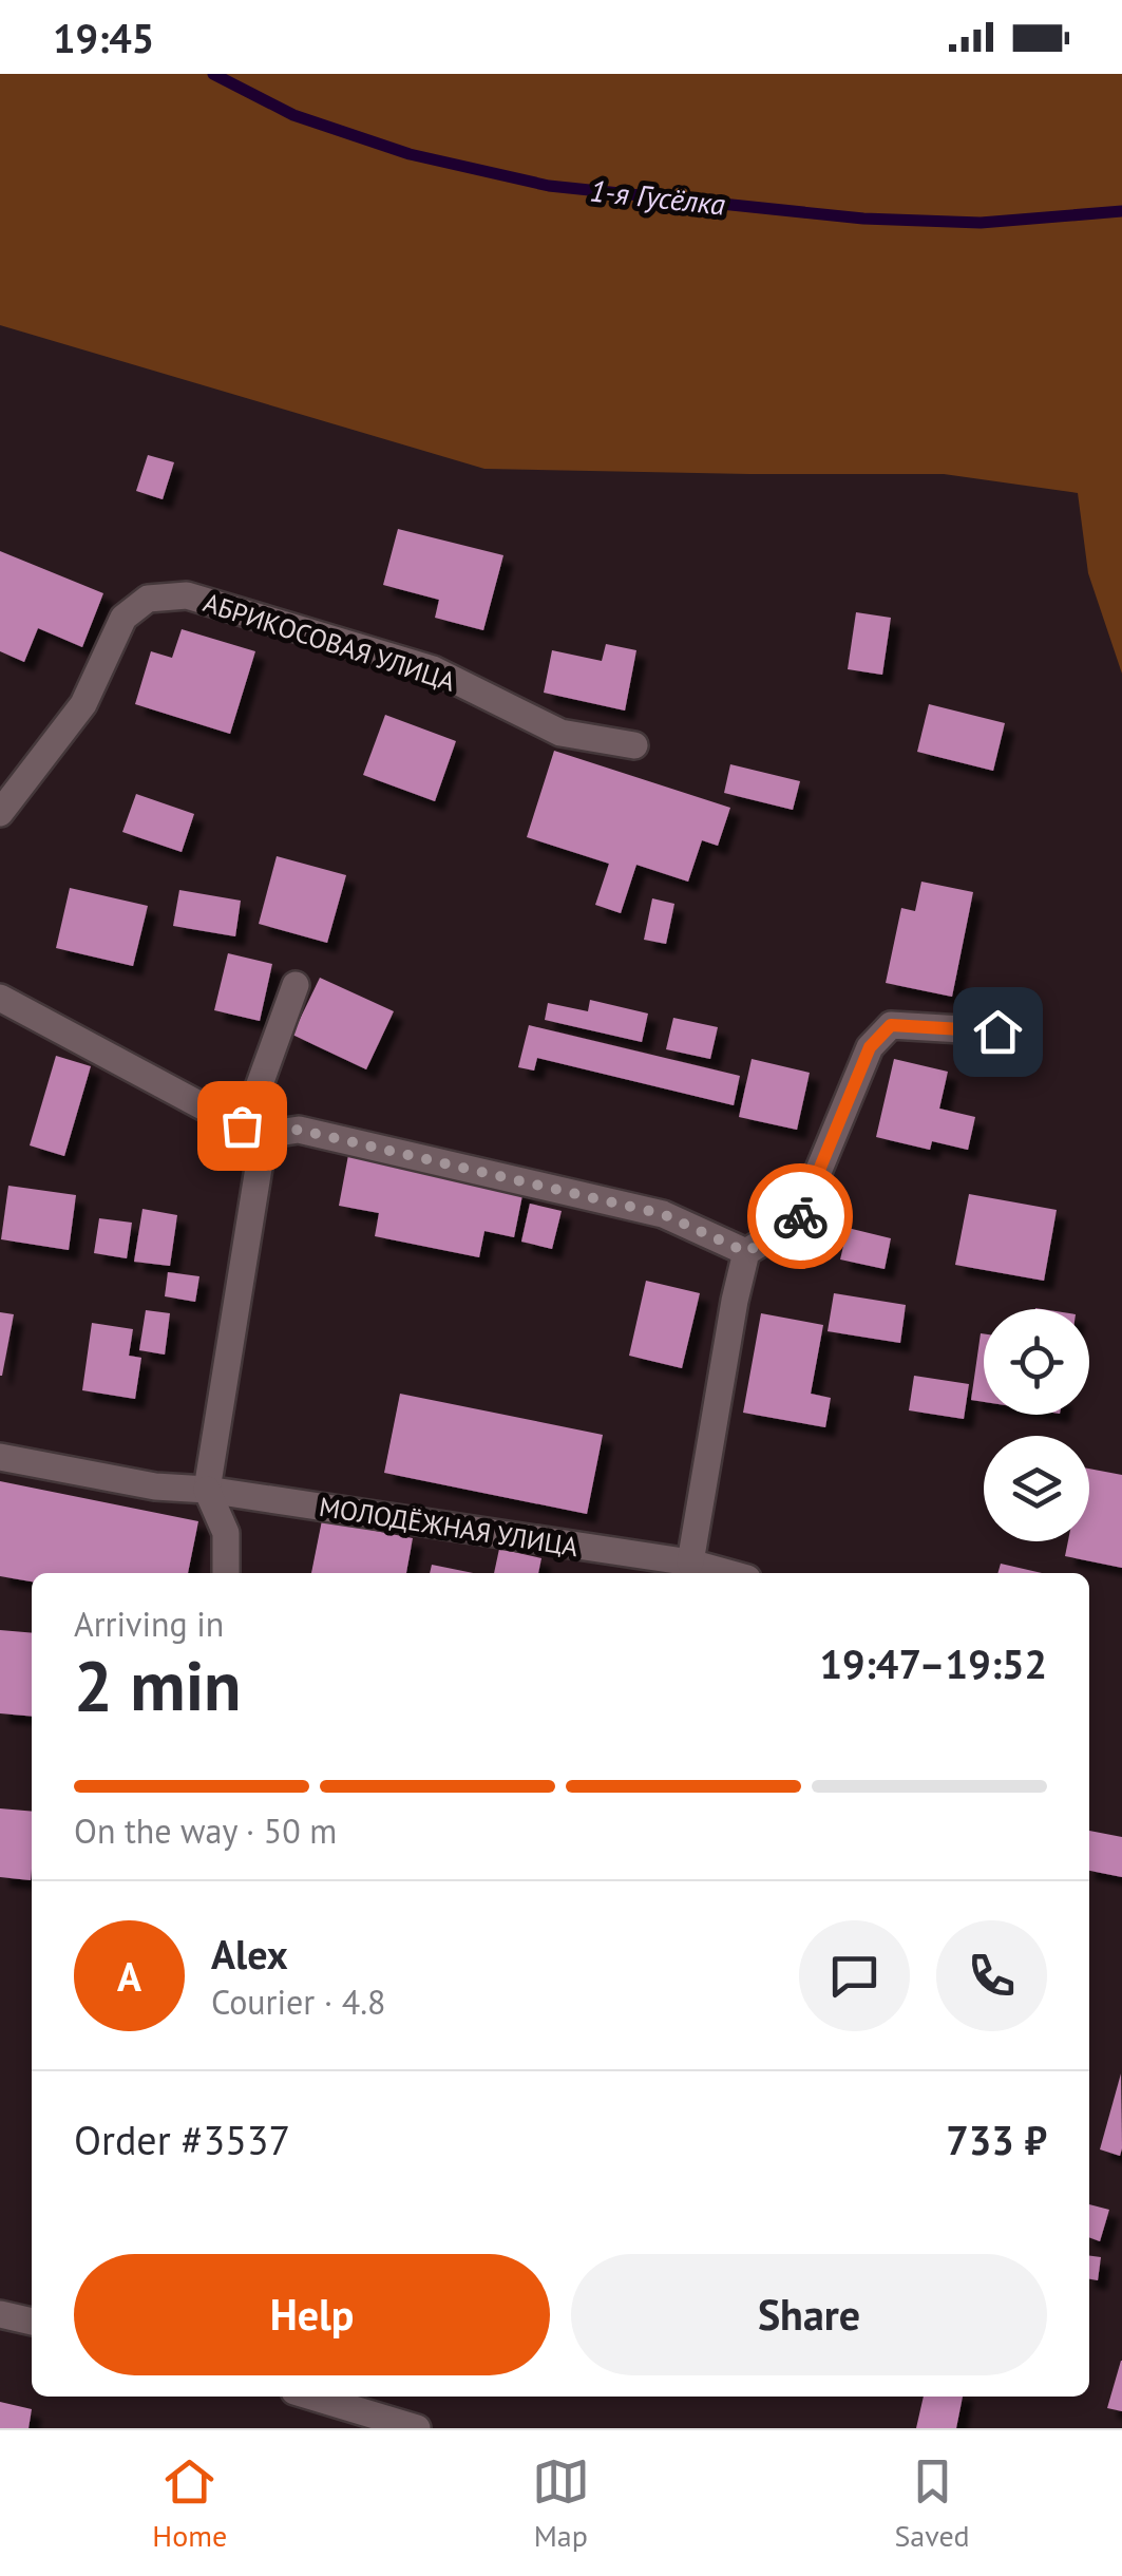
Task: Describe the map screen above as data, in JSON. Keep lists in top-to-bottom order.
{
  "streets": {
    "street": ["АБРИКОСОВАЯ УЛИЦА", "МОЛОДЁЖНАЯ УЛИЦА"]
  },
  "water": ["1-я Гусёлка"],
  "page": {
    "status": "19:45",
    "heading": ["2 min", "Arriving in", "19:47–19:52"],
    "panel": [
      "Alex",
      "Courier · 4.8",
      "Order #3537",
      "733 ₽"
    ],
    "bar": "On the way · 50 m",
    "round": "A",
    "buttons": ["Help", "Share"],
    "tabs": ["Home", "Map", "Saved"]
  }
}
